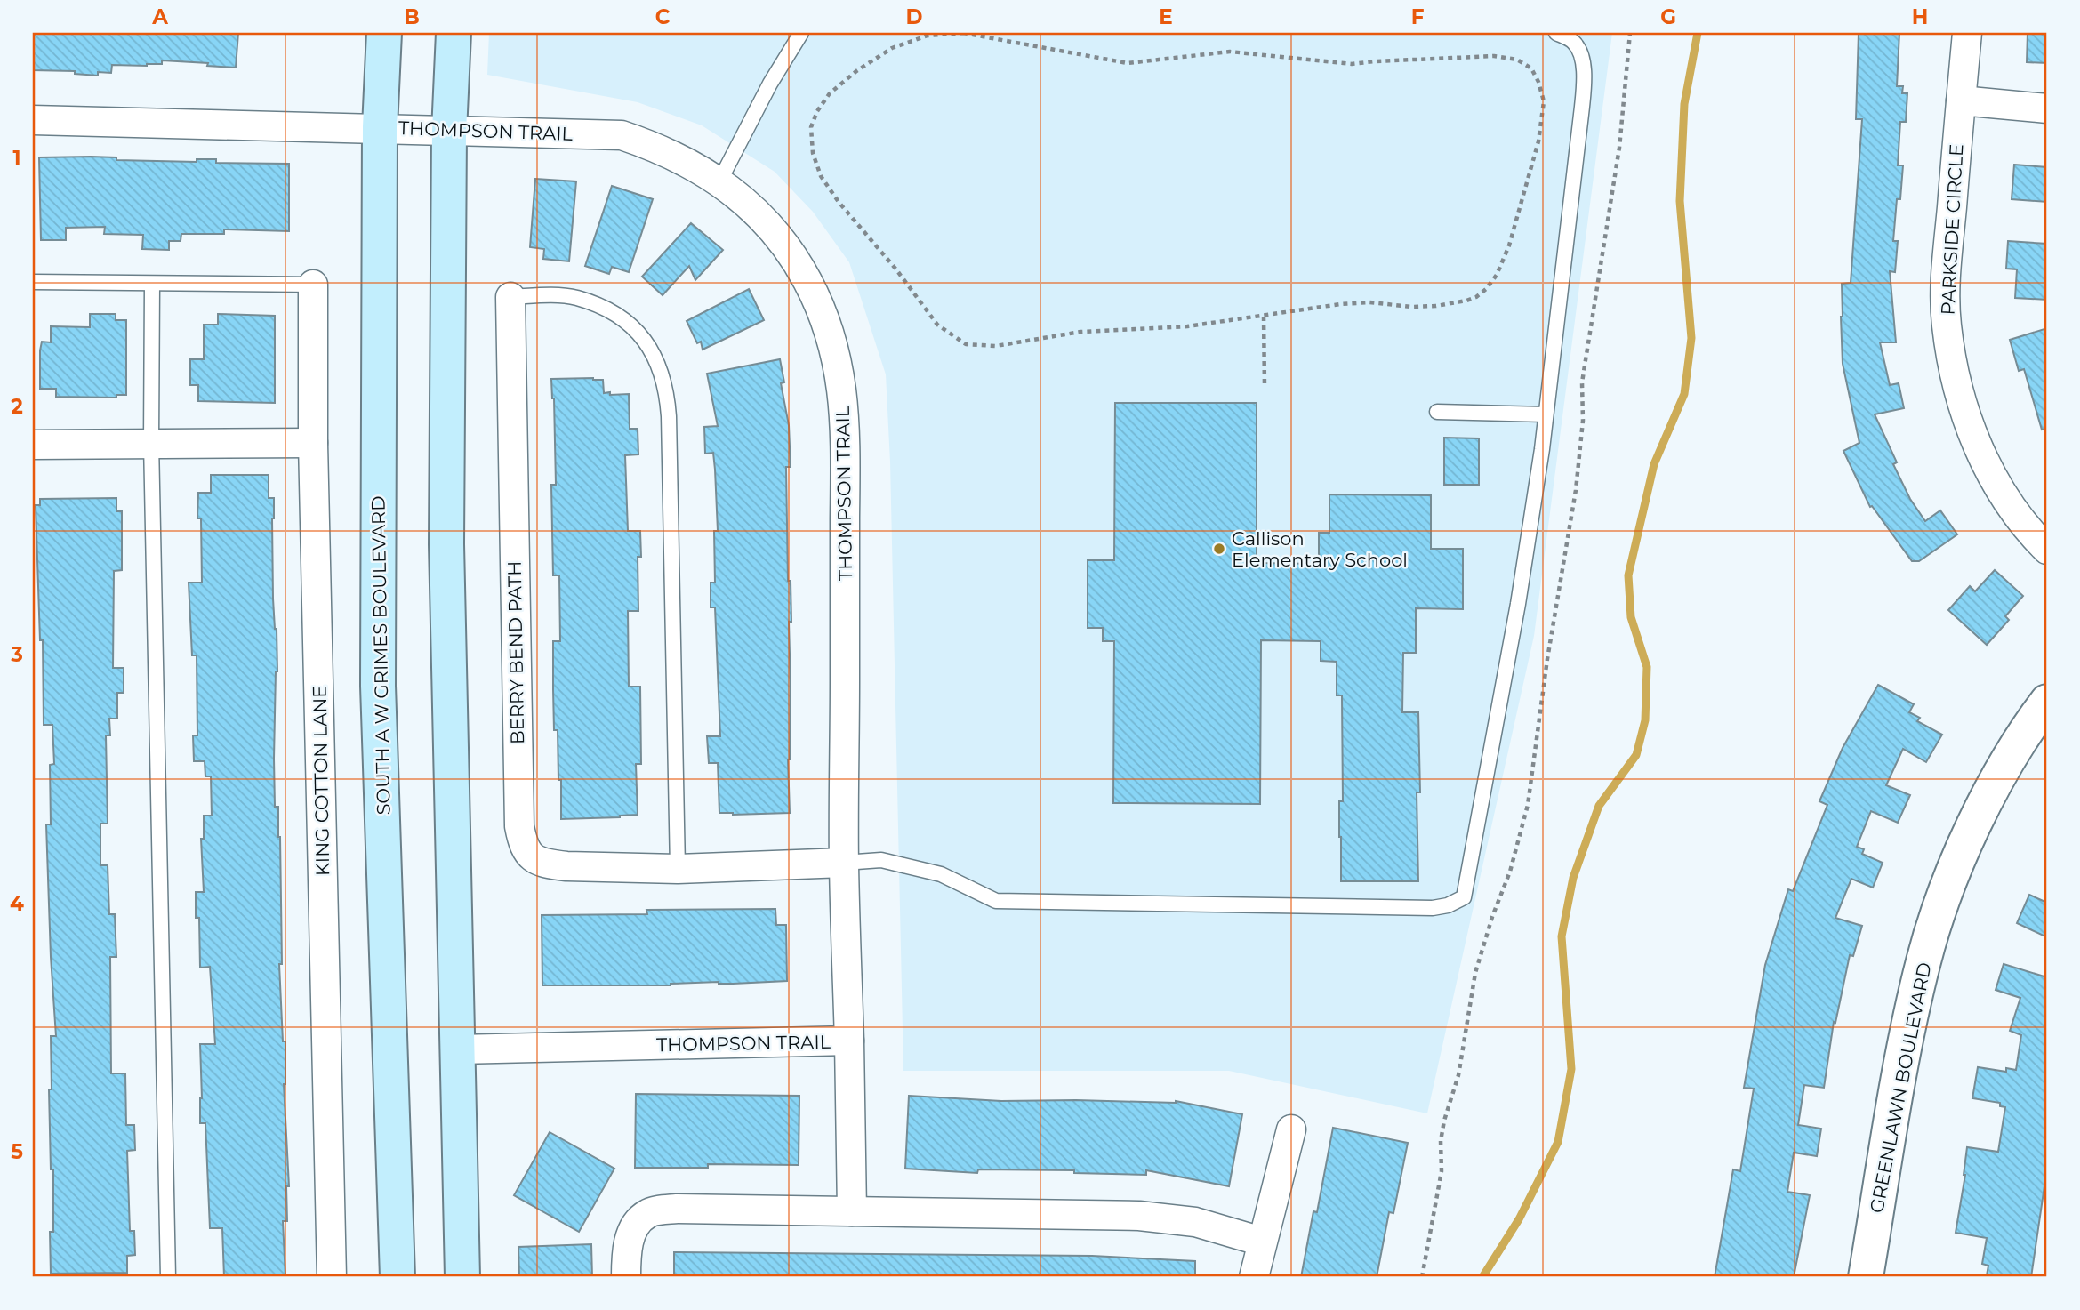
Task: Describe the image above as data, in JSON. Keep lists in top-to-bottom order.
{
  "streets": {
    "main road": ["SOUTH A W GRIMES BOULEVARD"],
    "street": [
      "THOMPSON TRAIL",
      "PARKSIDE CIRCLE",
      "BERRY BEND PATH",
      "KING COTTON LANE",
      "GREENLAWN BOULEVARD"
    ]
  },
  "crossings": [
    ["THOMPSON TRAIL", "SOUTH A W GRIMES BOULEVARD"]
  ],
  "places": ["Callison Elementary School"],
  "grid": {
    "columns": [
      "A",
      "B",
      "C",
      "D",
      "E",
      "F",
      "G",
      "H"
    ],
    "rows": [
      "1",
      "2",
      "3",
      "4",
      "5"
    ]
  }
}
